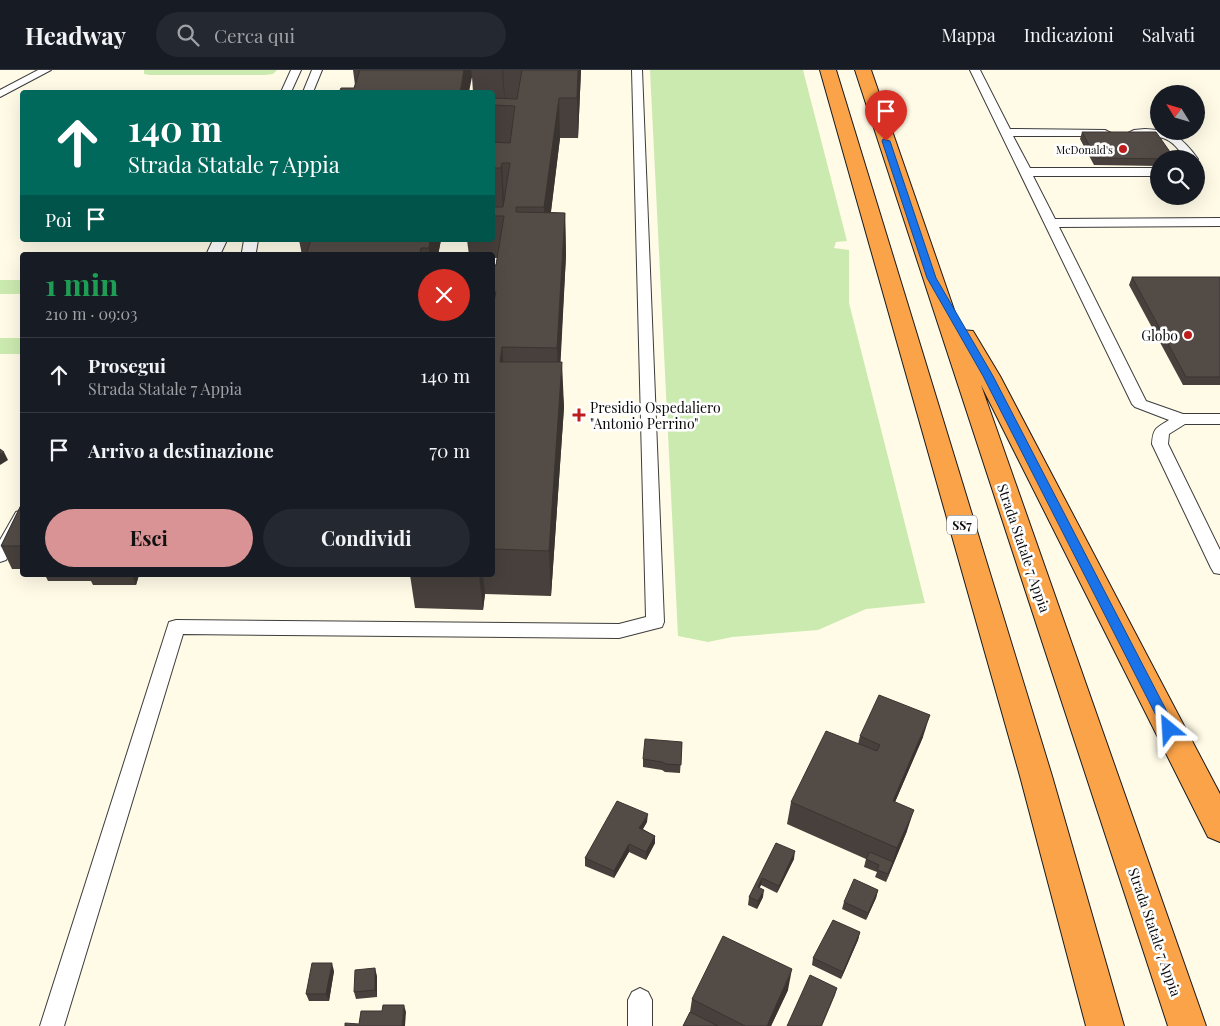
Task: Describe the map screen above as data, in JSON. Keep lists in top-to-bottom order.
{
  "streets": {
    "highway": ["SS7", "Strada Statale 7 Appia"]
  },
  "places": {
    "other": ["McDonald's", "Globo"],
    "health": ["Presidio Ospedaliero \"Antonio Perrino\""]
  },
  "north": "top left",
  "page": {
    "header": "Headway",
    "search": "Cerca qui",
    "nav": ["Mappa", "Indicazioni", "Salvati"],
    "turn": ["140 m", "Strada Statale 7 Appia"],
    "then": "Poi",
    "heading": ["1 min", "210 m · 09:03"],
    "list": [
      {
        "name": "Prosegui",
        "note": "Strada Statale 7 Appia",
        "value": "140 m"
      },
      {
        "name": "Arrivo a destinazione",
        "value": "70 m"
      }
    ],
    "buttons": ["Esci", "Condividi"]
  }
}
